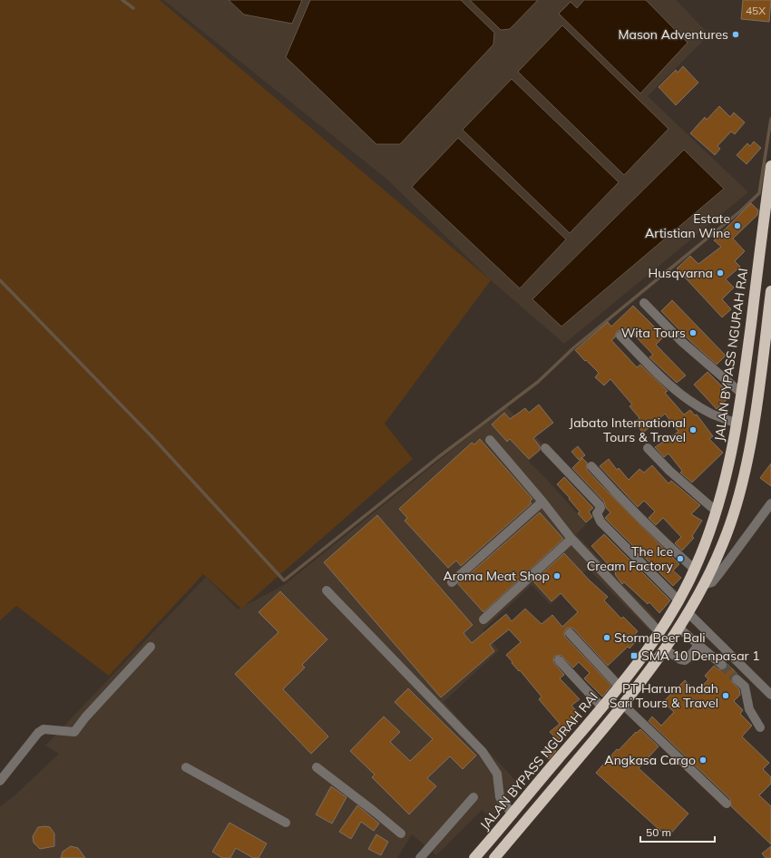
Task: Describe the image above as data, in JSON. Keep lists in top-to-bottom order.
{
  "streets": {
    "highway": ["JALAN BYPASS NGURAH RAI"]
  },
  "places": {
    "other": [
      "Mason Adventures",
      "Estate Artistian Wine",
      "Husqvarna",
      "Wita Tours",
      "Jabato International Tours & Travel",
      "The Ice Cream Factory",
      "Aroma Meat Shop",
      "Storm Beer Bali",
      "PT Harum Indah Sari Tours & Travel",
      "Angkasa Cargo"
    ],
    "transit": ["SMA 10 Denpasar 1"]
  },
  "house_numbers": ["45X"],
  "scale_bar": "50 m"
}
